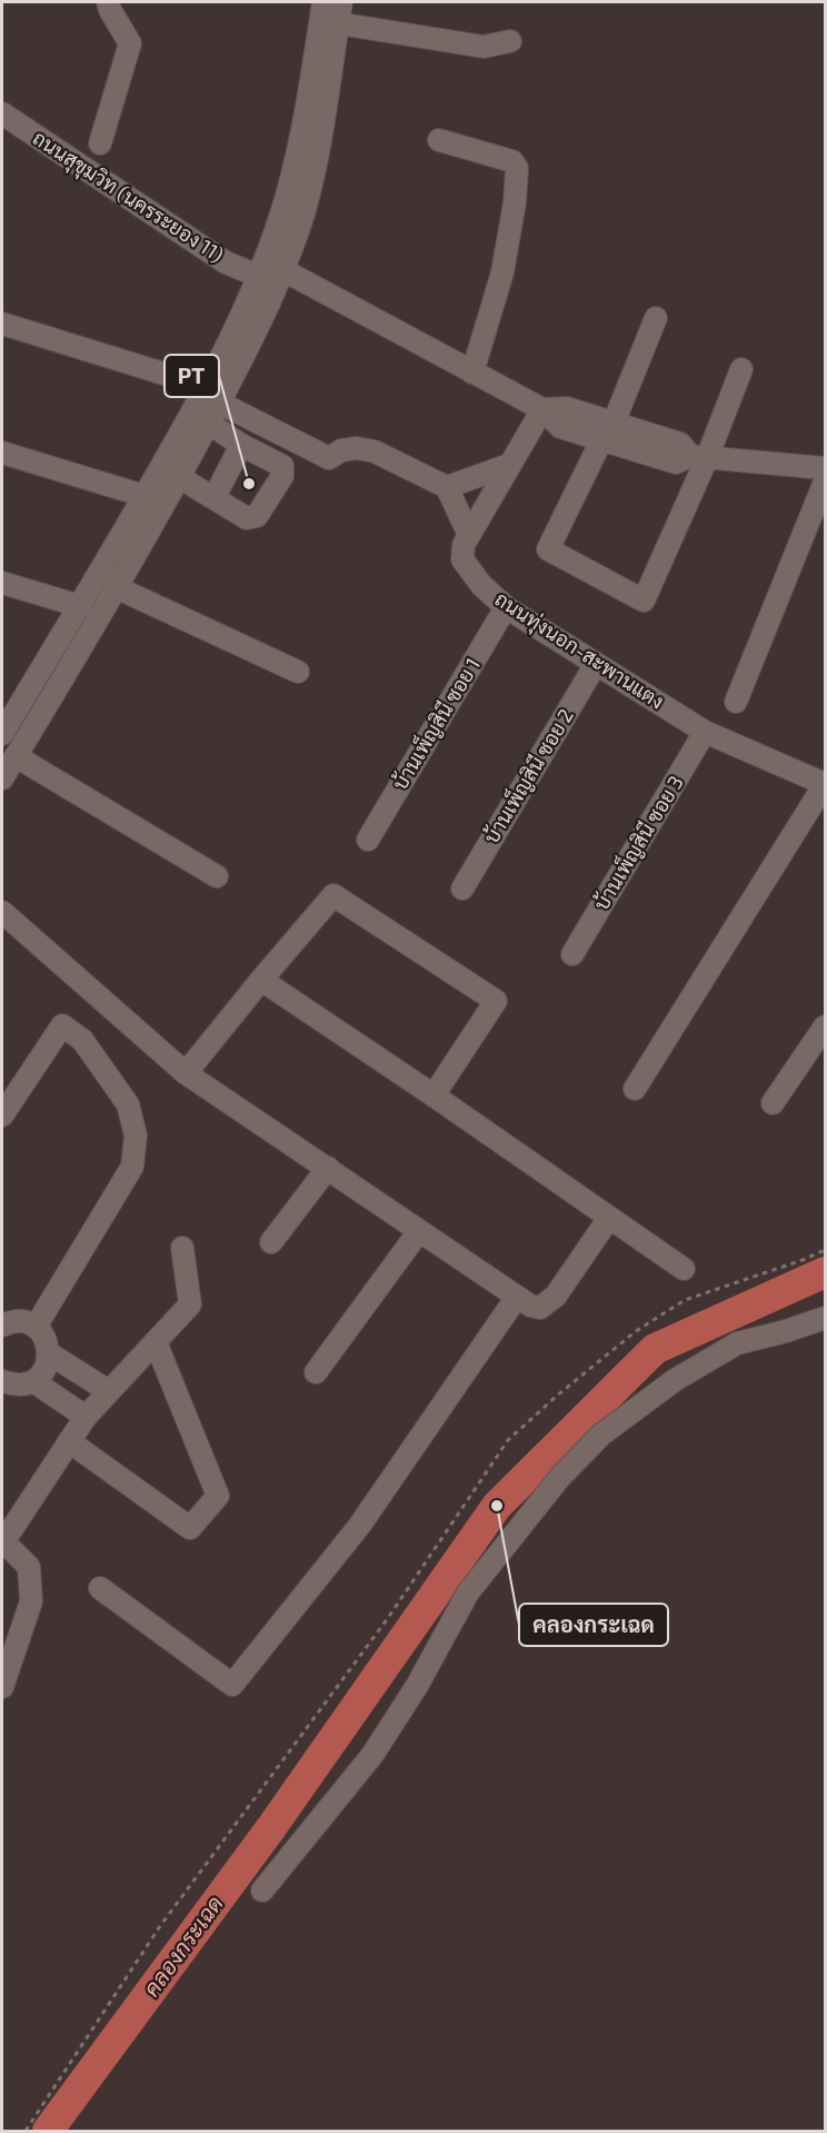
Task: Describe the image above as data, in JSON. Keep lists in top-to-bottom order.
{
  "streets": {
    "street": [
      "ถนนสุขุมวิท (นครระยอง 11)",
      "ถนนทุ่งนอก-สะพานแตง",
      "บ้านเพ็ญสินี ซอย 1",
      "บ้านเพ็ญสินี ซอย 2",
      "บ้านเพ็ญสินี ซอย 3"
    ]
  },
  "crossings": [
    ["ถนนทุ่งนอก-สะพานแตง", "บ้านเพ็ญสินี ซอย 1"],
    ["ถนนทุ่งนอก-สะพานแตง", "บ้านเพ็ญสินี ซอย 2"],
    ["ถนนทุ่งนอก-สะพานแตง", "บ้านเพ็ญสินี ซอย 3"]
  ],
  "water": ["คลองกระเฉด"],
  "places": ["PT", "คลองกระเฉด"]
}
